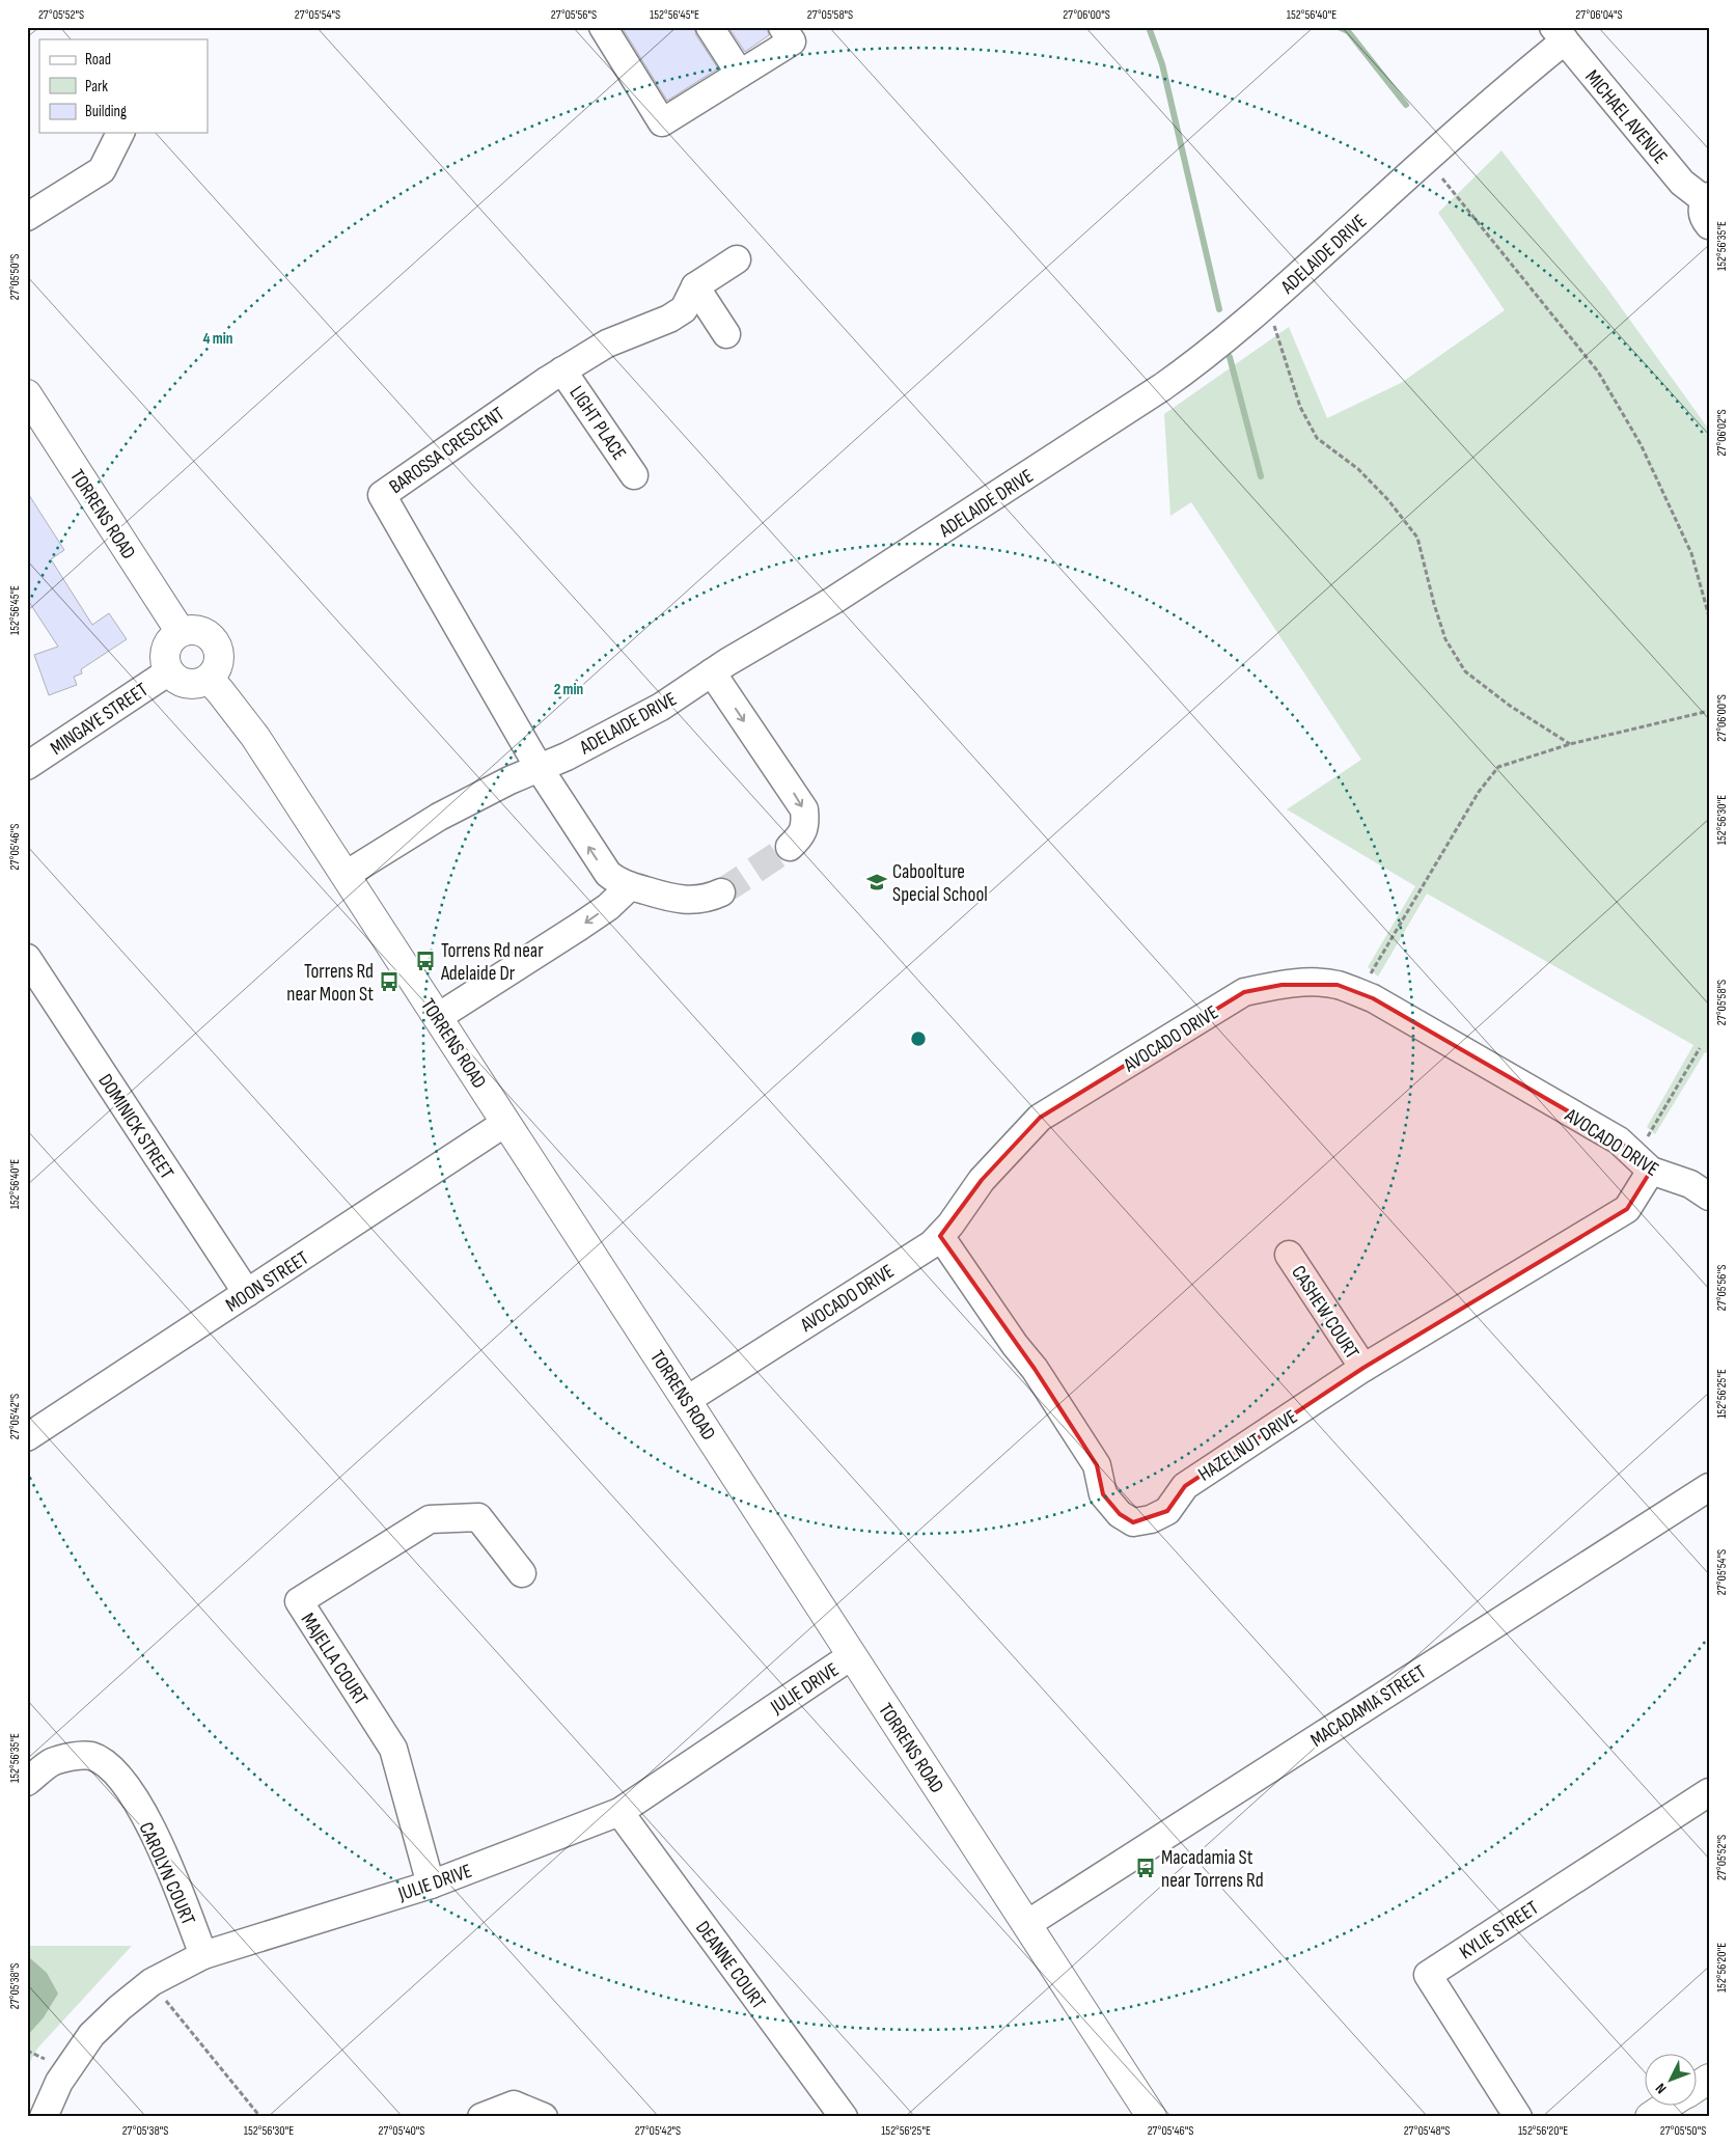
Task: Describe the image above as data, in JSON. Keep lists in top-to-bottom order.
{
  "streets": {
    "main road": ["TORRENS ROAD"],
    "street": [
      "MICHAEL AVENUE",
      "ADELAIDE DRIVE",
      "LIGHT PLACE",
      "BAROSSA CRESCENT",
      "MINGAYE STREET",
      "AVOCADO DRIVE",
      "DOMINICK STREET",
      "MOON STREET",
      "CASHEW COURT",
      "HAZELNUT DRIVE",
      "MAJELLA COURT",
      "JULIE DRIVE",
      "MACADAMIA STREET",
      "CAROLYN COURT",
      "KYLIE STREET",
      "DEANNE COURT"
    ]
  },
  "crossings": [
    ["MICHAEL AVENUE", "ADELAIDE DRIVE"],
    ["ADELAIDE DRIVE", "BAROSSA CRESCENT"],
    ["ADELAIDE DRIVE", "TORRENS ROAD"],
    ["LIGHT PLACE", "BAROSSA CRESCENT"],
    ["TORRENS ROAD", "MINGAYE STREET"],
    ["TORRENS ROAD", "AVOCADO DRIVE"],
    ["TORRENS ROAD", "MOON STREET"],
    ["TORRENS ROAD", "JULIE DRIVE"],
    ["TORRENS ROAD", "MACADAMIA STREET"],
    ["AVOCADO DRIVE", "HAZELNUT DRIVE"],
    ["DOMINICK STREET", "MOON STREET"],
    ["CASHEW COURT", "HAZELNUT DRIVE"],
    ["MAJELLA COURT", "JULIE DRIVE"],
    ["JULIE DRIVE", "CAROLYN COURT"],
    ["JULIE DRIVE", "DEANNE COURT"]
  ],
  "places": {
    "school or university": ["Caboolture Special School"],
    "bus stop": ["Torrens Rd near Adelaide Dr", "Torrens Rd near Moon St", "Macadamia St near Torrens Rd"]
  },
  "legend": ["Road", "Park", "Building"],
  "north": "bottom left",
  "coordinates": [
    "27°05'52\"S",
    "27°05'54\"S",
    "27°05'56\"S",
    "152°56'45\"E",
    "27°05'58\"S",
    "27°06'00\"S",
    "152°56'40\"E",
    "27°06'04\"S",
    "152°56'35\"E",
    "27°05'50\"S",
    "27°06'02\"S",
    "152°56'30\"E",
    "27°05'46\"S",
    "152°56'25\"E",
    "27°05'42\"S",
    "152°56'20\"E",
    "27°05'38\"S",
    "27°05'40\"S",
    "27°05'48\"S"
  ],
  "rings": ["4 min", "2 min"]
}
